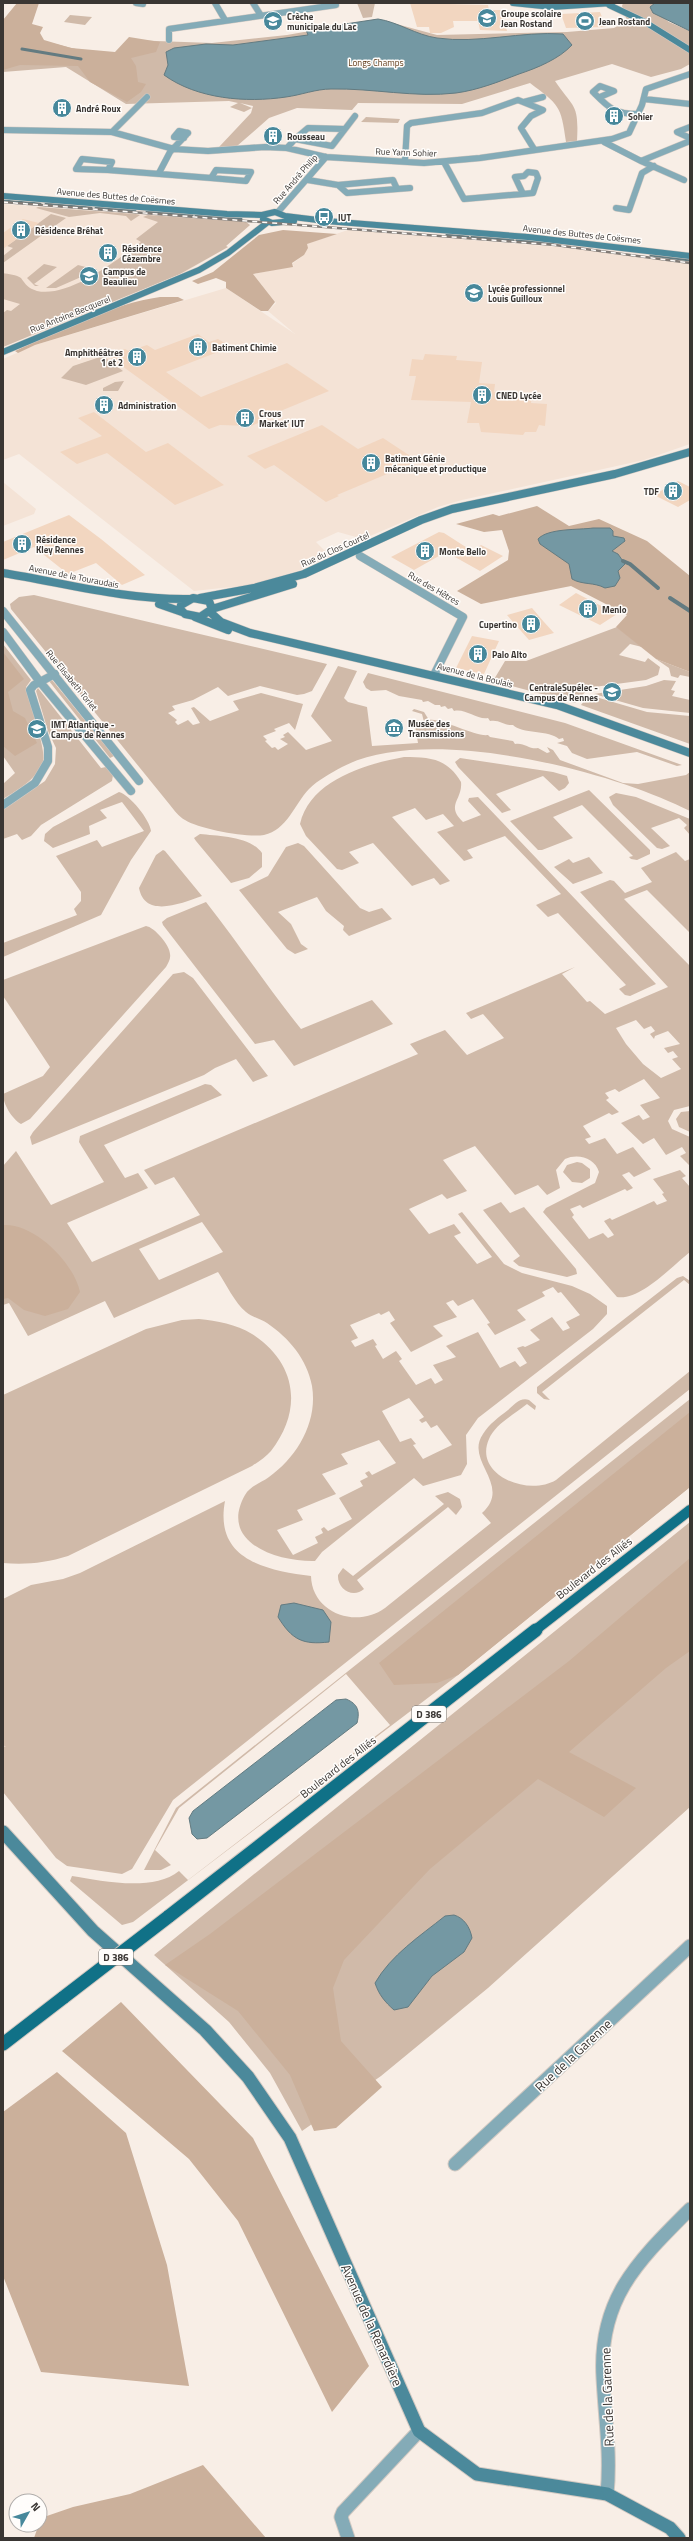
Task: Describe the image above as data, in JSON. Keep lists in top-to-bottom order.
{
  "streets": {
    "main road": [
      "Avenue des Buttes de Coësmes",
      "Rue Antoine Becquerel",
      "Rue du Clos Courtel",
      "Avenue de la Touraudais",
      "Avenue de la Boulais",
      "Boulevard des Alliés",
      "D 386",
      "Avenue de la Renardière"
    ],
    "street": [
      "Rue Yann Sohier",
      "Rue André Philip",
      "Rue des Hêtres",
      "Rue Elisabeth Torlet",
      "Rue de la Garenne"
    ]
  },
  "crossings": [
    ["Rue Yann Sohier", "Rue André Philip"],
    ["Avenue des Buttes de Coësmes", "Rue Antoine Becquerel"],
    ["Rue du Clos Courtel", "Avenue de la Touraudais"],
    ["Rue du Clos Courtel", "Rue des Hêtres"],
    ["Rue du Clos Courtel", "Avenue de la Boulais"],
    ["Avenue de la Touraudais", "Avenue de la Boulais"],
    ["Rue des Hêtres", "Avenue de la Boulais"],
    ["Rue de la Garenne", "Avenue de la Renardière"]
  ],
  "parks": ["Longs Champs"],
  "places": {
    "school or university": [
      "Groupe scolaire Jean Rostand",
      "Crèche municipale du Lac",
      "Campus de Beaulieu",
      "Lycée professionnel Louis Guilloux",
      "CentraleSupélec - Campus de Rennes",
      "IMT Atlantique - Campus de Rennes"
    ],
    "sports": ["Jean Rostand"],
    "building": [
      "André Roux",
      "Sohier",
      "Rousseau",
      "Résidence Bréhat",
      "Résidence Cézembre",
      "Batiment Chimie",
      "Amphithéâtres 1 et 2",
      "CNED Lycée",
      "Administration",
      "Crous Market’ IUT",
      "Batiment Génie mécanique et productique",
      "TDF",
      "Résidence Kley Rennes",
      "Monte Bello",
      "Menlo",
      "Cupertino",
      "Palo Alto"
    ],
    "bus stop": ["IUT"],
    "museum": ["Musée des Transmissions"]
  },
  "north": "top right"
}
